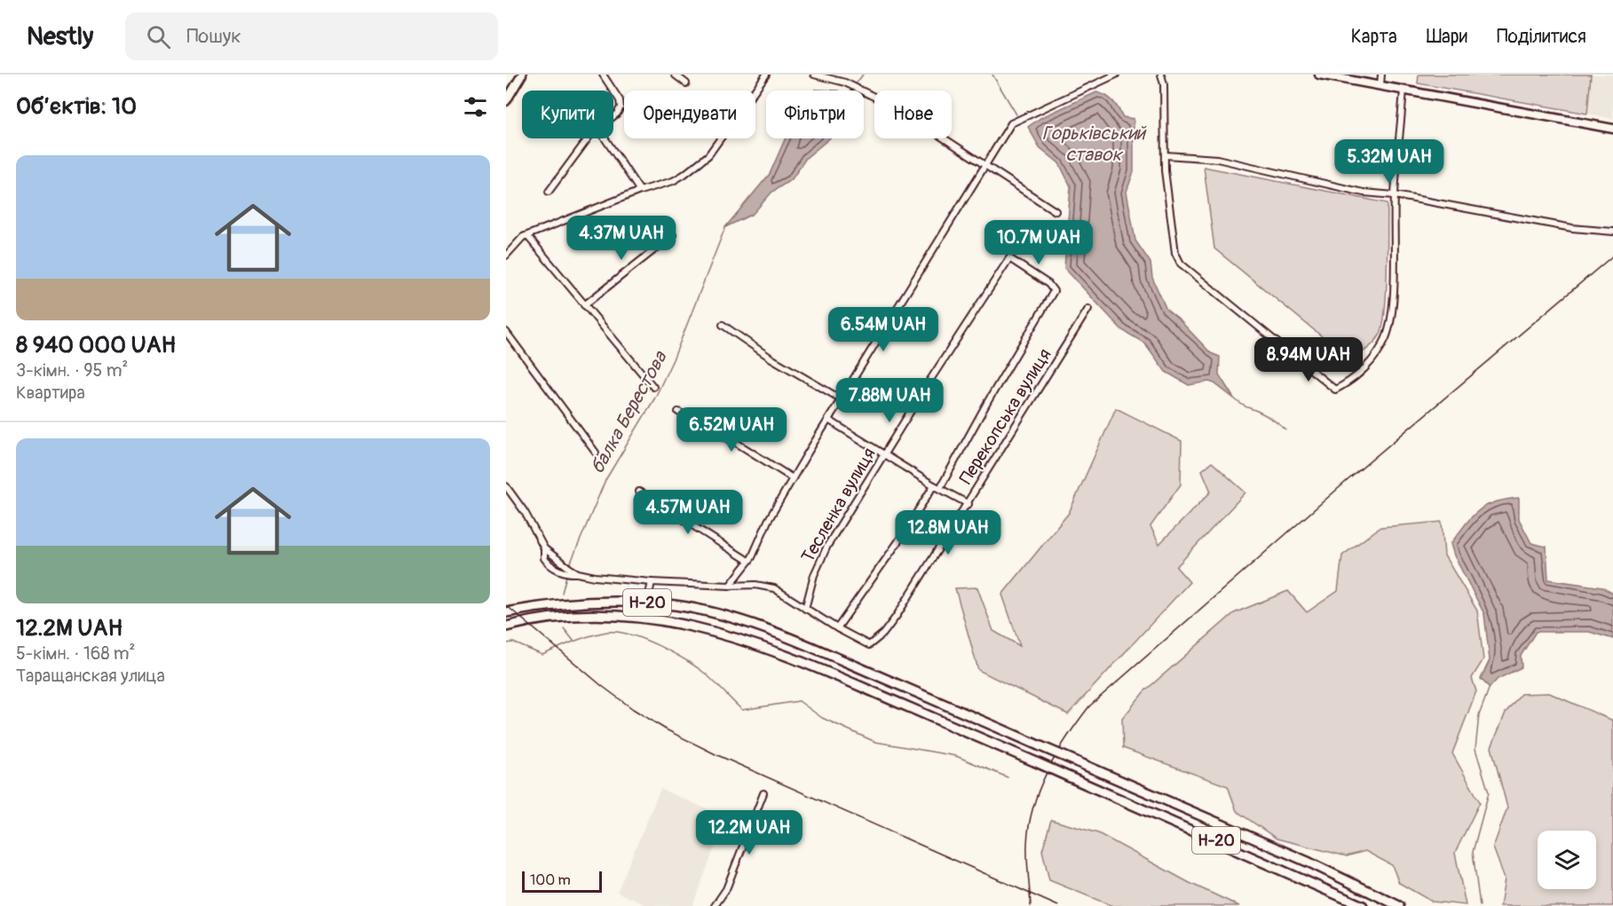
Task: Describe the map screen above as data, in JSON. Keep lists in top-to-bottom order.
{
  "streets": {
    "main road": ["Н-20"],
    "street": ["Перекопська вулиця", "Тесленка вулиця"]
  },
  "crossings": [
    ["Перекопська вулиця", "Тесленка вулиця"]
  ],
  "water": ["Горьківський ставок", "балка Берестова"],
  "scale_bar": "100 m",
  "page": {
    "header": "Nestly",
    "search": "Пошук",
    "nav": ["Карта", "Шари", "Поділитися"],
    "heading": "Об’єктів: 10",
    "chip": [
      "Купити",
      "Орендувати",
      "Фільтри",
      "Нове"
    ],
    "list": [
      {
        "name": "8 940 000 UAH",
        "note": "3-кімн. · 95 m² · Квартира"
      },
      {
        "name": "12.2M UAH",
        "note": "5-кімн. · 168 m² · Таращанская улица"
      }
    ],
    "price": [
      "5.32M UAH",
      "4.37M UAH",
      "10.7M UAH",
      "6.54M UAH",
      "8.94M UAH",
      "7.88M UAH",
      "6.52M UAH",
      "4.57M UAH",
      "12.8M UAH",
      "12.2M UAH"
    ],
    "scale": "100 m"
  }
}
